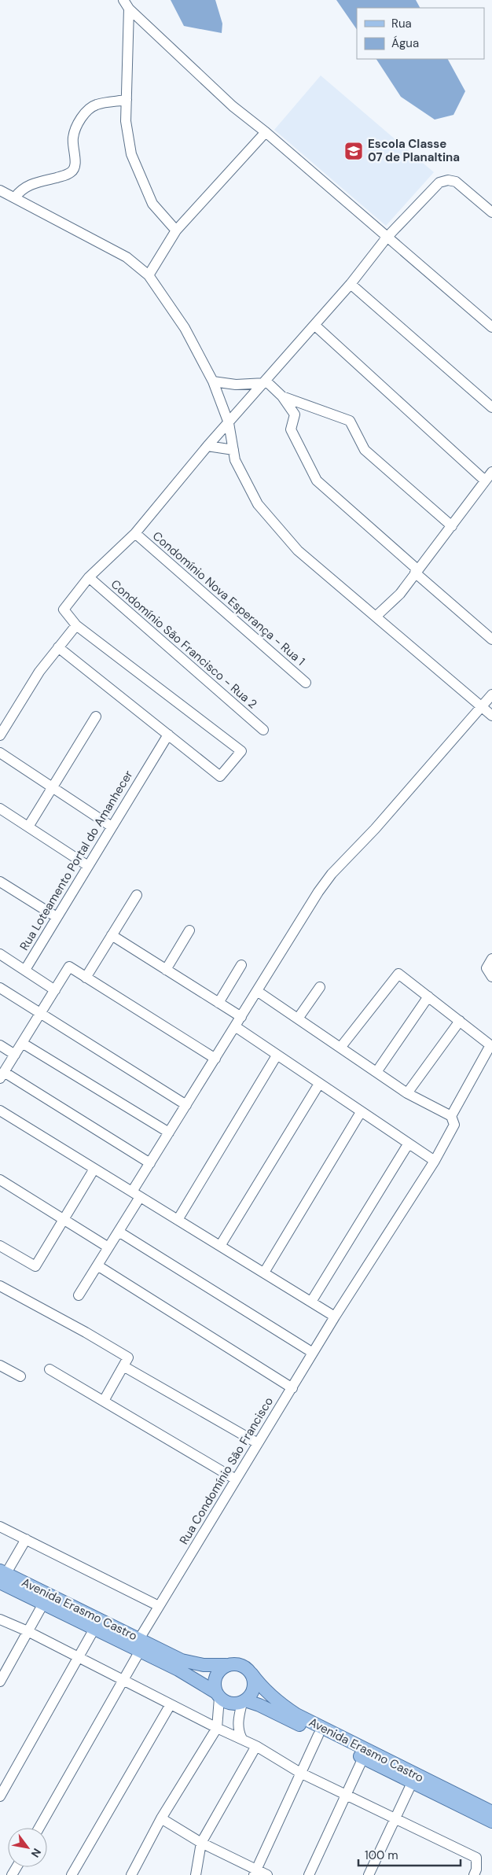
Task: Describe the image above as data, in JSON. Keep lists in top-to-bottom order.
{
  "streets": {
    "main road": ["Avenida Erasmo Castro"],
    "street": [
      "Condomínio Nova Esperança - Rua 1",
      "Condomínio São Francisco - Rua 2",
      "Rua Loteamento Portal do Amanhecer",
      "Rua Condomínio São Francisco"
    ]
  },
  "crossings": [
    ["Rua Condomínio São Francisco", "Avenida Erasmo Castro"]
  ],
  "places": {
    "school or university": ["Escola Classe 07 de Planaltina"]
  },
  "legend": ["Rua", "Água"],
  "scale_bar": "100 m",
  "north": "bottom right"
}
